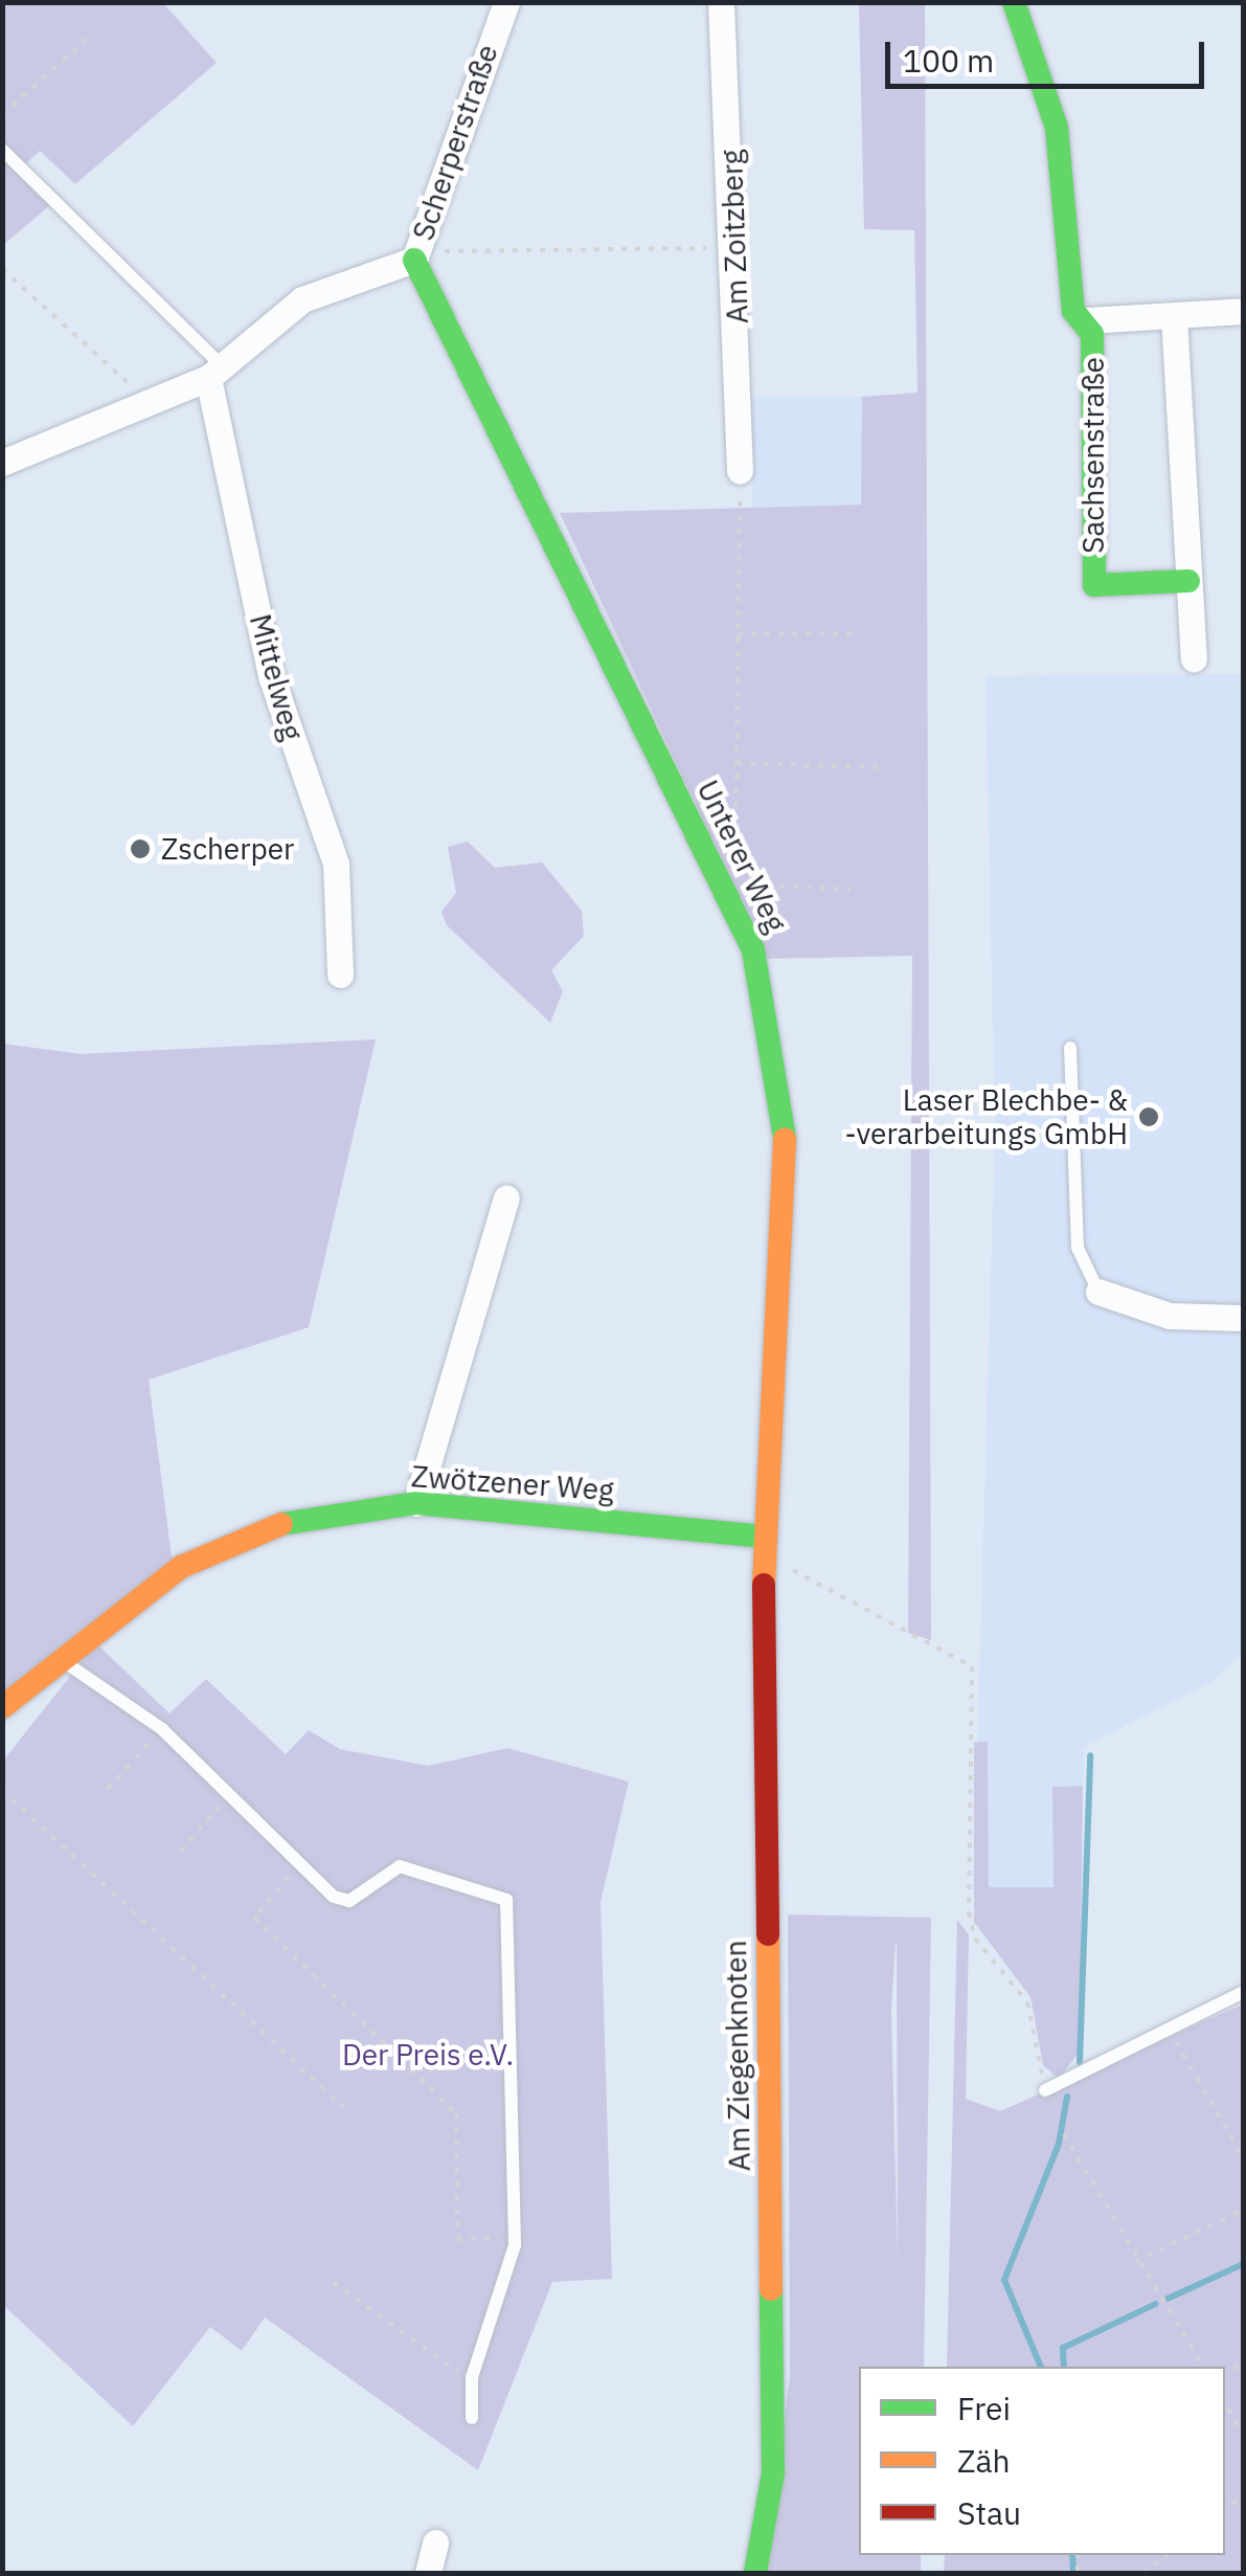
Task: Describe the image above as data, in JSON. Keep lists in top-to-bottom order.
{
  "streets": {
    "street": [
      "Scherperstraße",
      "Am Zoitzberg",
      "Sachsenstraße",
      "Mittelweg",
      "Unterer Weg",
      "Zwötzener Weg",
      "Am Ziegenknoten"
    ]
  },
  "crossings": [
    ["Scherperstraße", "Mittelweg"],
    ["Scherperstraße", "Unterer Weg"],
    ["Unterer Weg", "Zwötzener Weg"],
    ["Unterer Weg", "Am Ziegenknoten"],
    ["Zwötzener Weg", "Am Ziegenknoten"]
  ],
  "parks": ["Der Preis e.V."],
  "places": ["Zscherper", "Laser Blechbe- & -verarbeitungs GmbH"],
  "legend": ["Frei", "Zäh", "Stau"],
  "scale_bar": "100 m"
}
